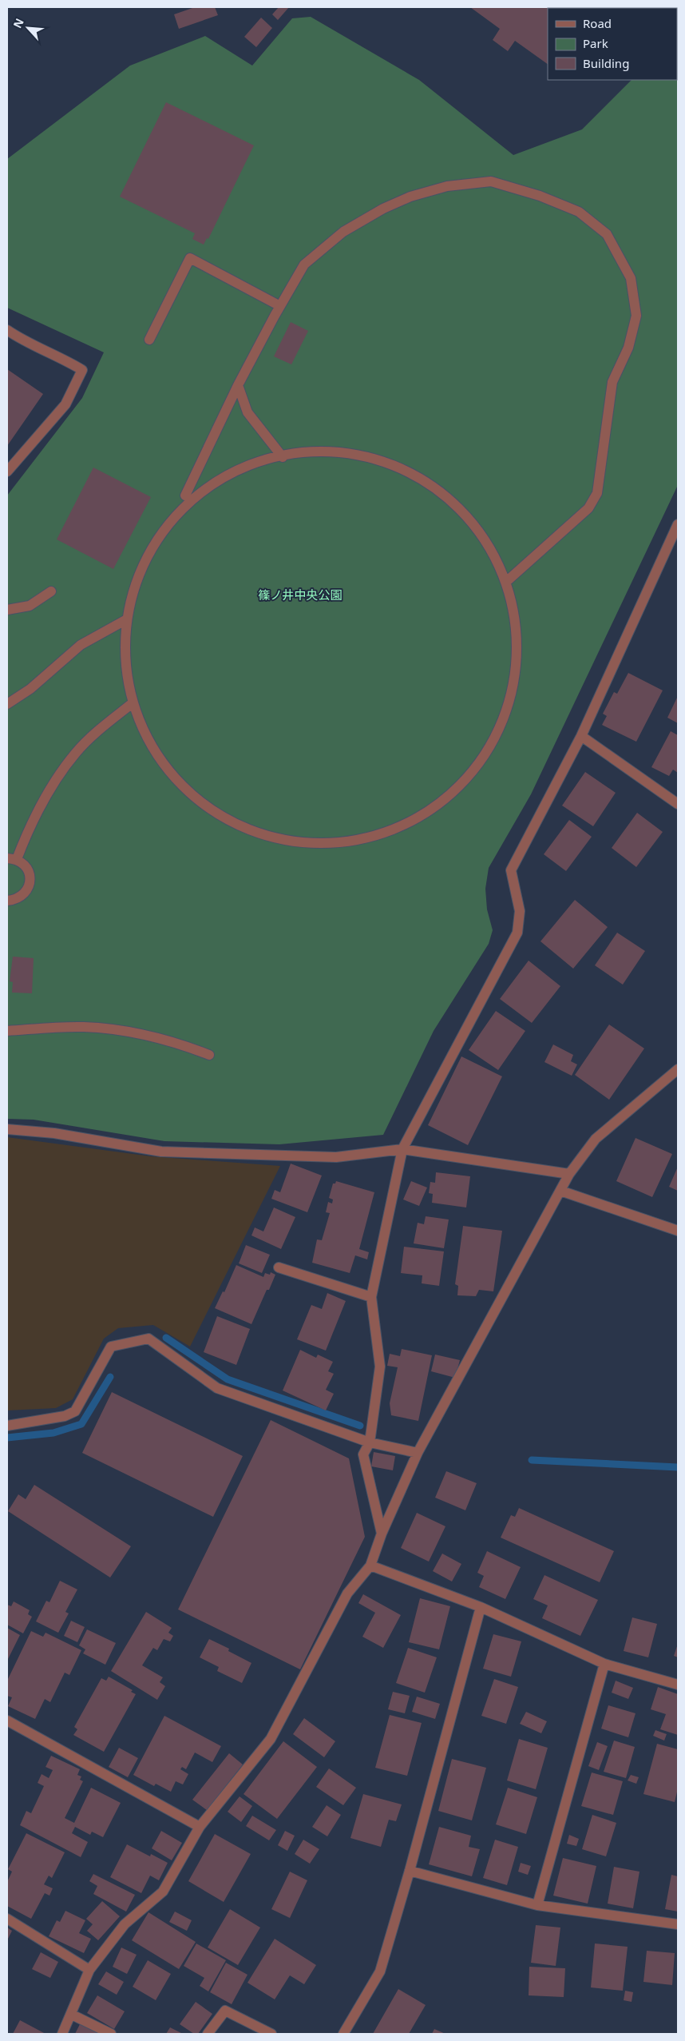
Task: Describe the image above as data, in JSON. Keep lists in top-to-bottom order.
{
  "parks": ["篠ノ井中央公園"],
  "legend": ["Road", "Park", "Building"],
  "north": "top left"
}
